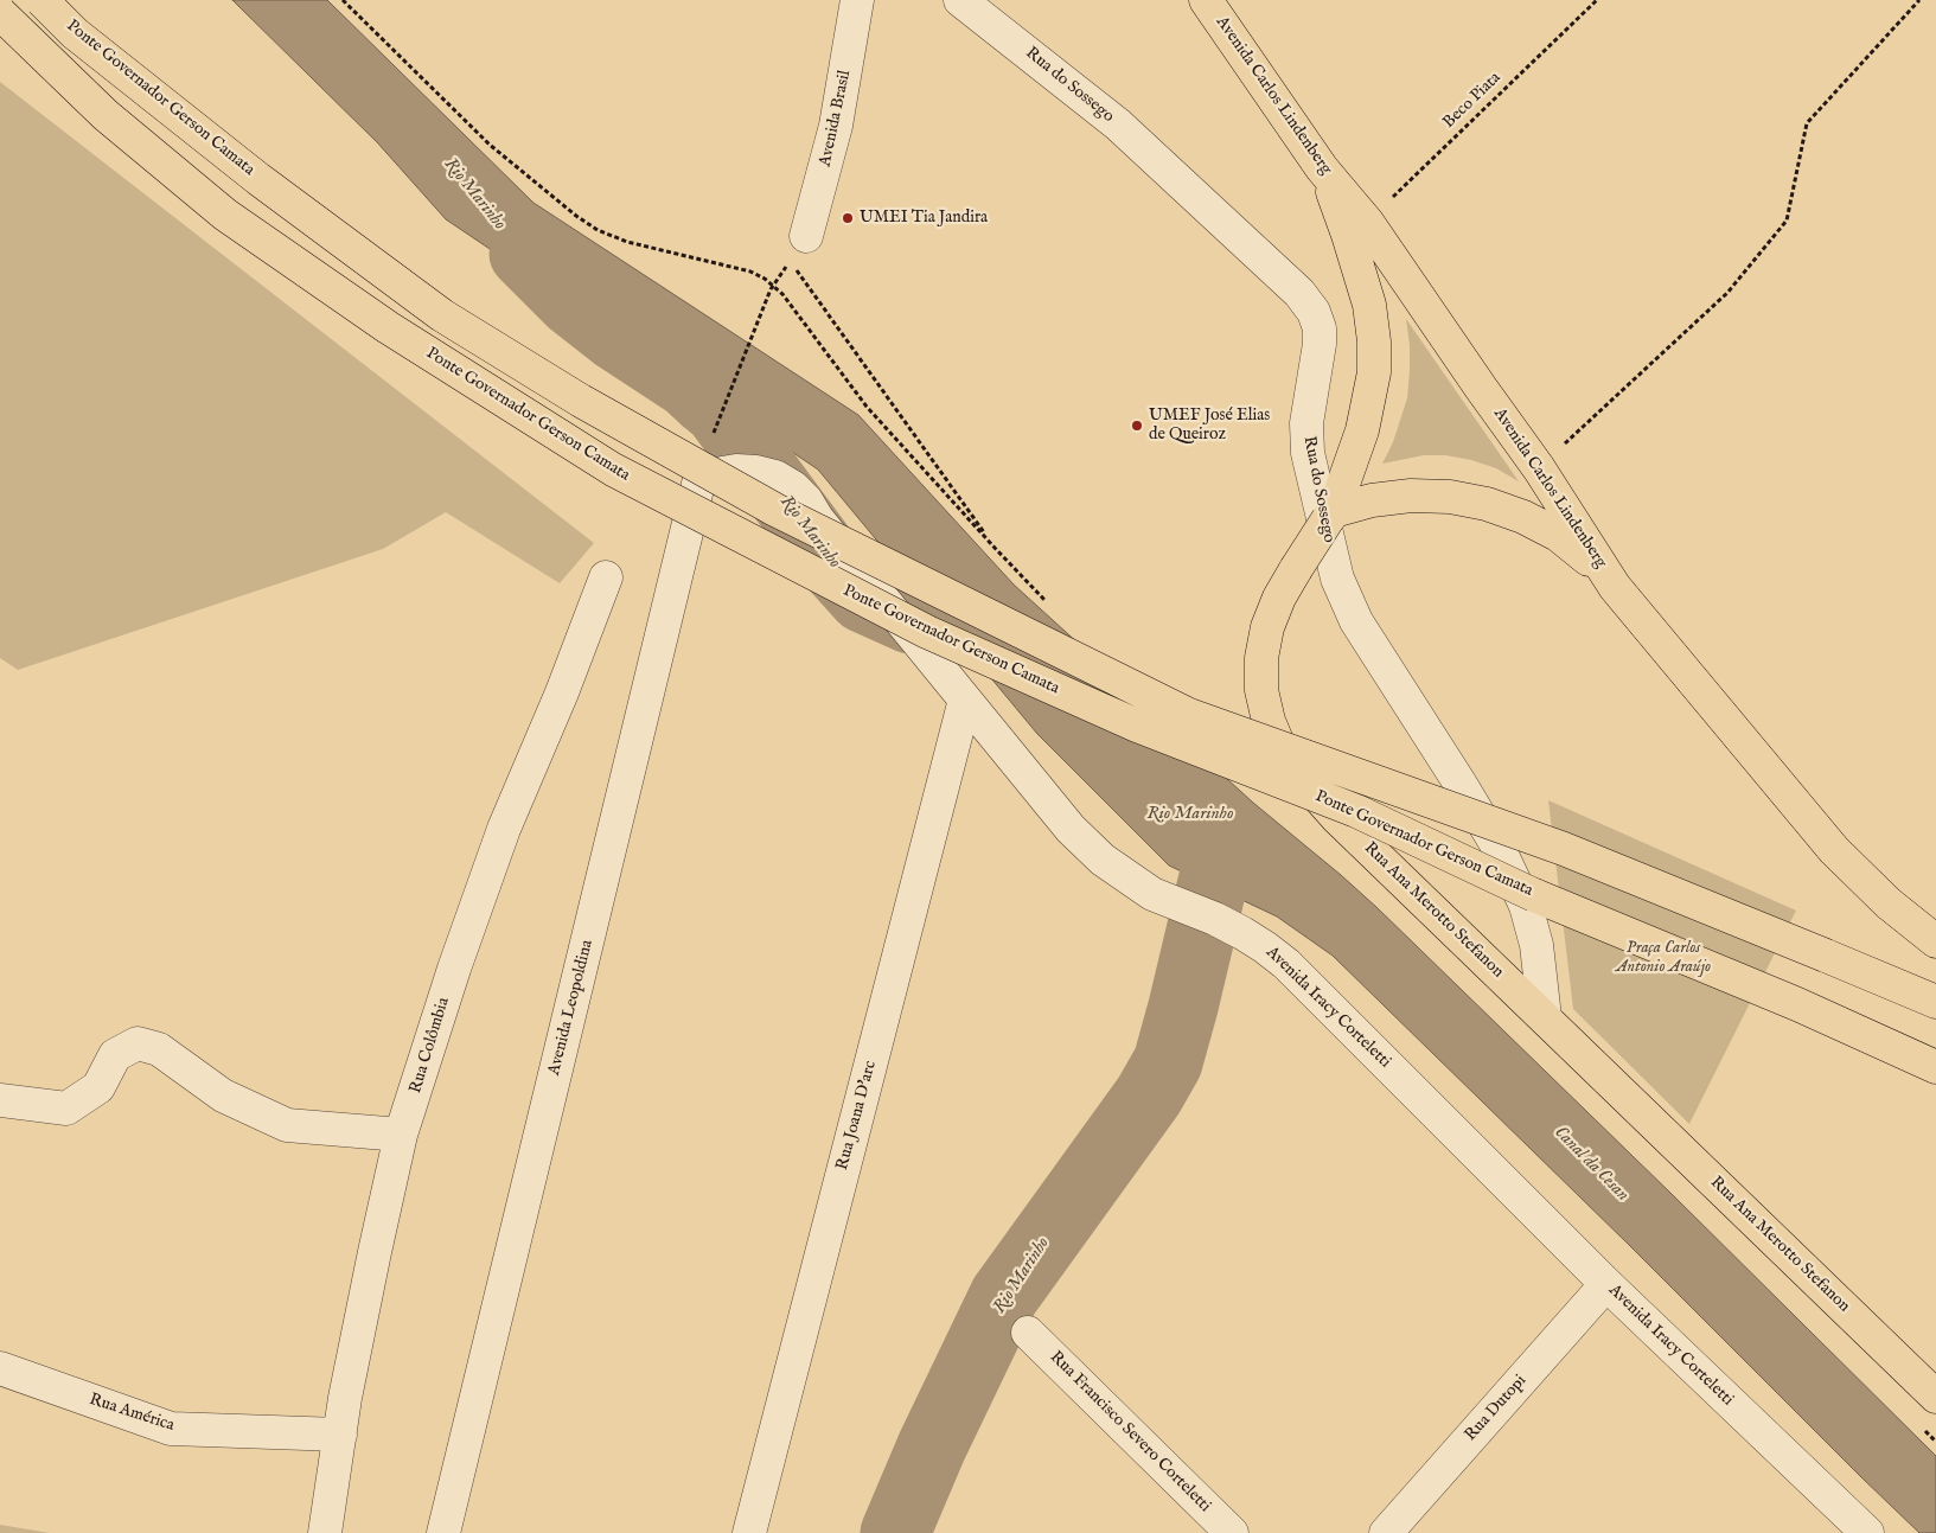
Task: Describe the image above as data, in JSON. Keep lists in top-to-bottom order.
{
  "streets": {
    "main road": ["Avenida Carlos Lindenberg", "Ponte Governador Gerson Camata", "Rua Ana Merotto Stefanon"],
    "street": [
      "Rua do Sossego",
      "Avenida Brasil",
      "Avenida Leopoldina",
      "Avenida Iracy Corteletti",
      "Rua Colômbia",
      "Rua Joana D'arc",
      "Rua Dutopi",
      "Rua América",
      "Rua Francisco Severo Corteletti"
    ],
    "path": ["Beco Piata"]
  },
  "crossings": [
    ["Rua do Sossego", "Rua Ana Merotto Stefanon"],
    ["Avenida Carlos Lindenberg", "Beco Piata"],
    ["Avenida Carlos Lindenberg", "Rua Ana Merotto Stefanon"],
    ["Avenida Leopoldina", "Avenida Iracy Corteletti"],
    ["Avenida Iracy Corteletti", "Rua Joana D'arc"],
    ["Avenida Iracy Corteletti", "Rua Dutopi"],
    ["Rua Colômbia", "Rua América"]
  ],
  "water": ["Rio Marinho", "Canal da Cesan"],
  "parks": ["Praça Carlos Antonio Araújo"],
  "places": ["UMEI Tia Jandira", "UMEF José Elias de Queiroz"]
}
